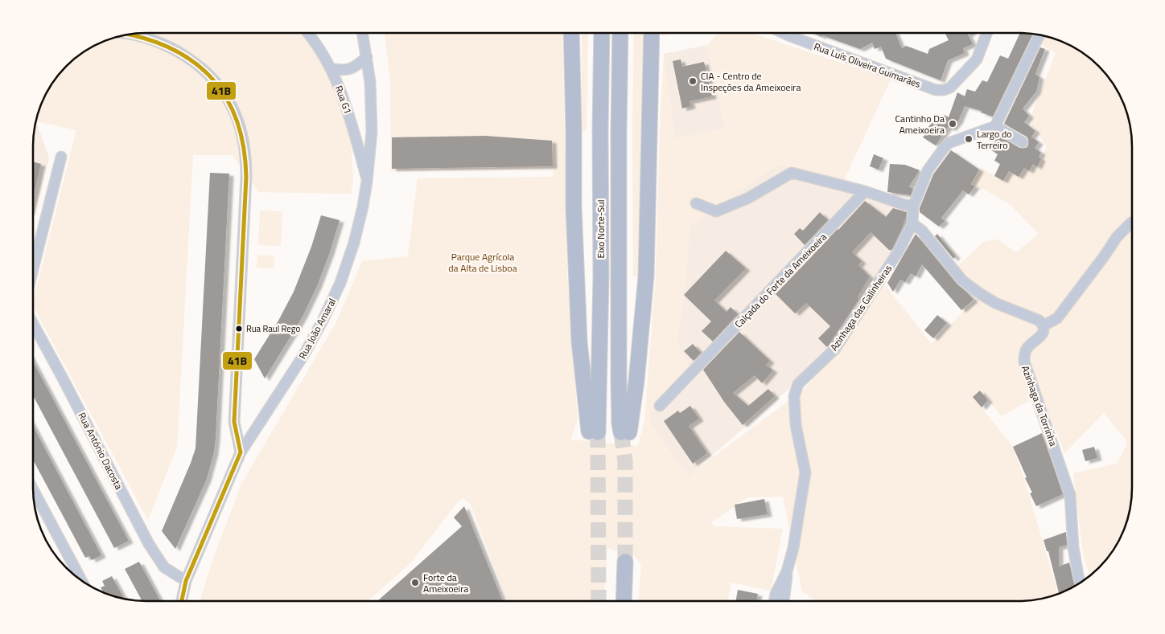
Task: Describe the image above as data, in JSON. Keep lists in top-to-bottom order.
{
  "streets": {
    "highway": ["Eixo Norte-Sul"],
    "street": [
      "Rua Luís Oliveira Guimarães",
      "Rua G1",
      "Calçada do Forte da Ameixoeira",
      "Azinhaga das Galinheiras",
      "Rua João Amaral",
      "Azinhaga da Torrinha",
      "Rua António Dacosta"
    ]
  },
  "crossings": [
    ["Rua G1", "Rua João Amaral"],
    ["Rua João Amaral", "Rua António Dacosta"]
  ],
  "parks": ["Parque Agrícola da Alta de Lisboa"],
  "places": [
    "CIA - Centro de Inspeções da Ameixoeira",
    "Cantinho Da Ameixoeira",
    "Largo do Terreiro",
    "Rua Raul Rego",
    "Forte da Ameixoeira"
  ],
  "lines": ["transit line 41B"]
}
